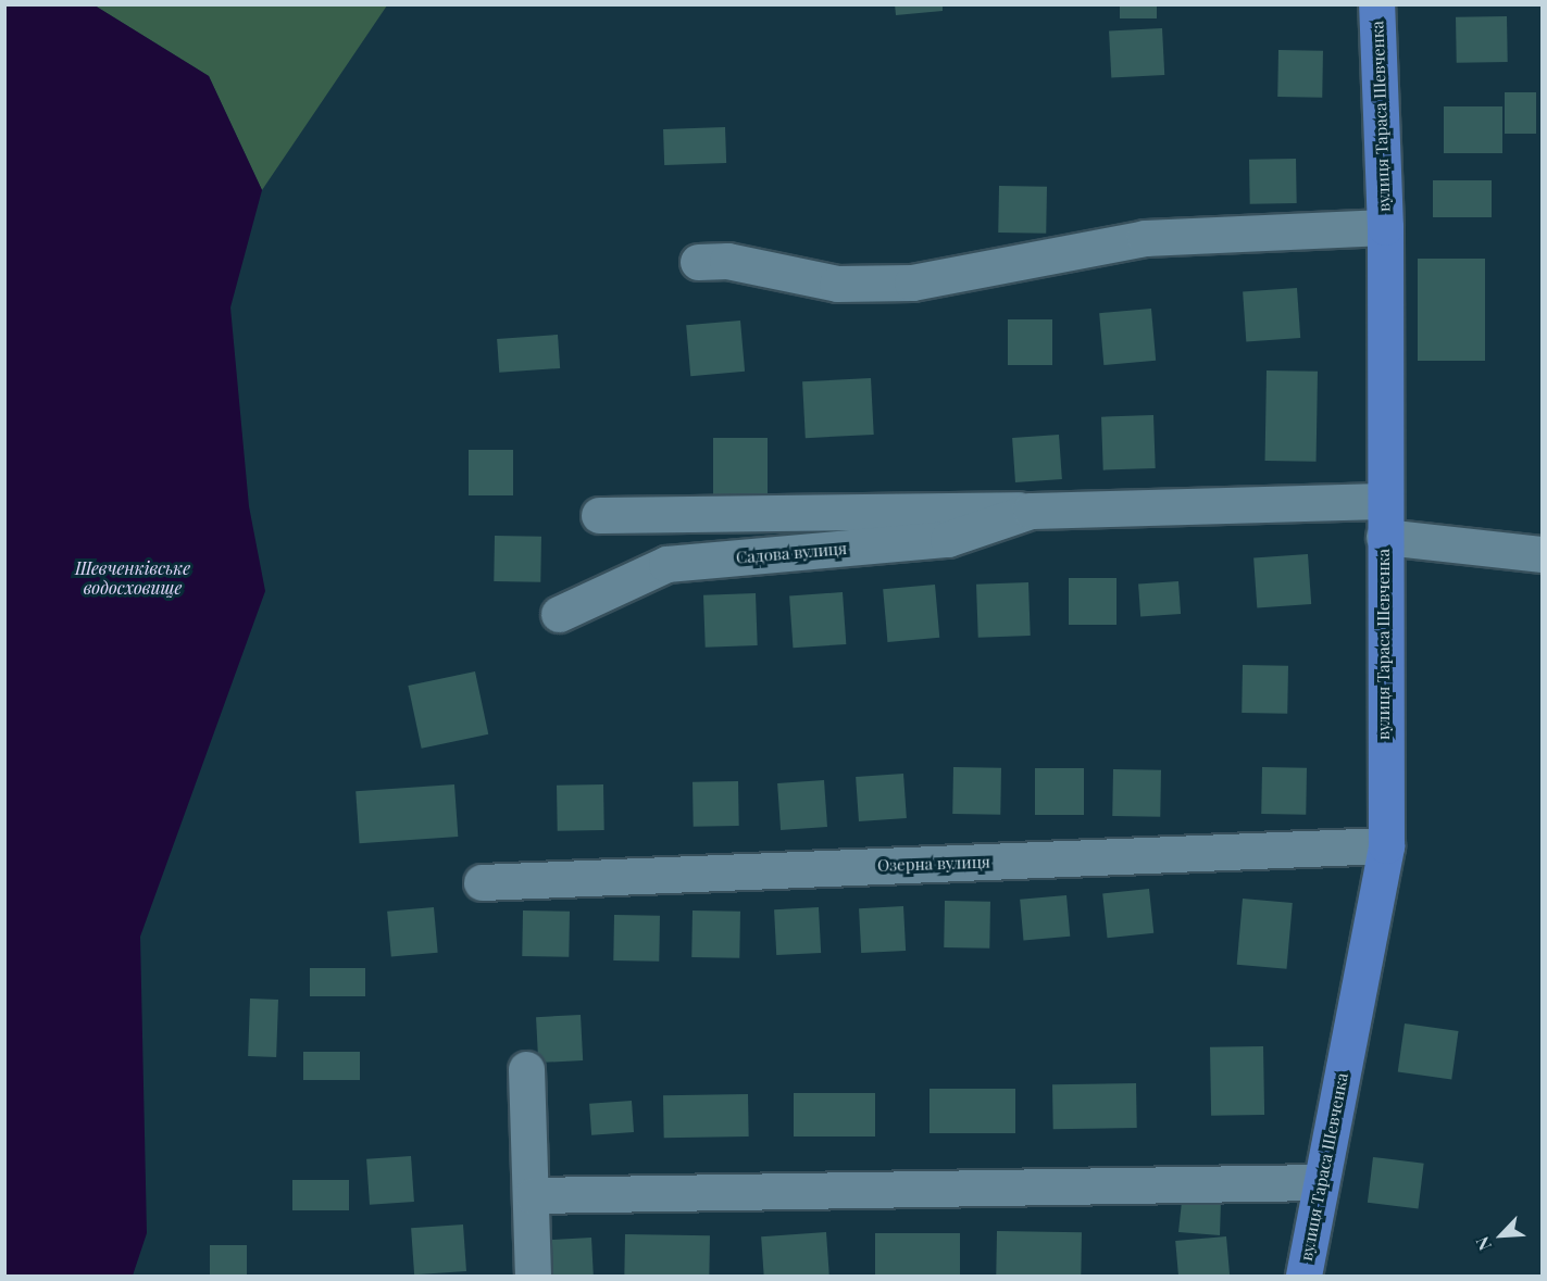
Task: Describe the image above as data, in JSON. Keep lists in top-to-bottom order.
{
  "streets": {
    "main road": ["вулиця Тараса Шевченка"],
    "street": ["Садова вулиця", "Озерна вулиця"]
  },
  "crossings": [
    ["вулиця Тараса Шевченка", "Садова вулиця"],
    ["вулиця Тараса Шевченка", "Озерна вулиця"]
  ],
  "water": ["Шевченківське водосховище"],
  "north": "bottom left"
}
